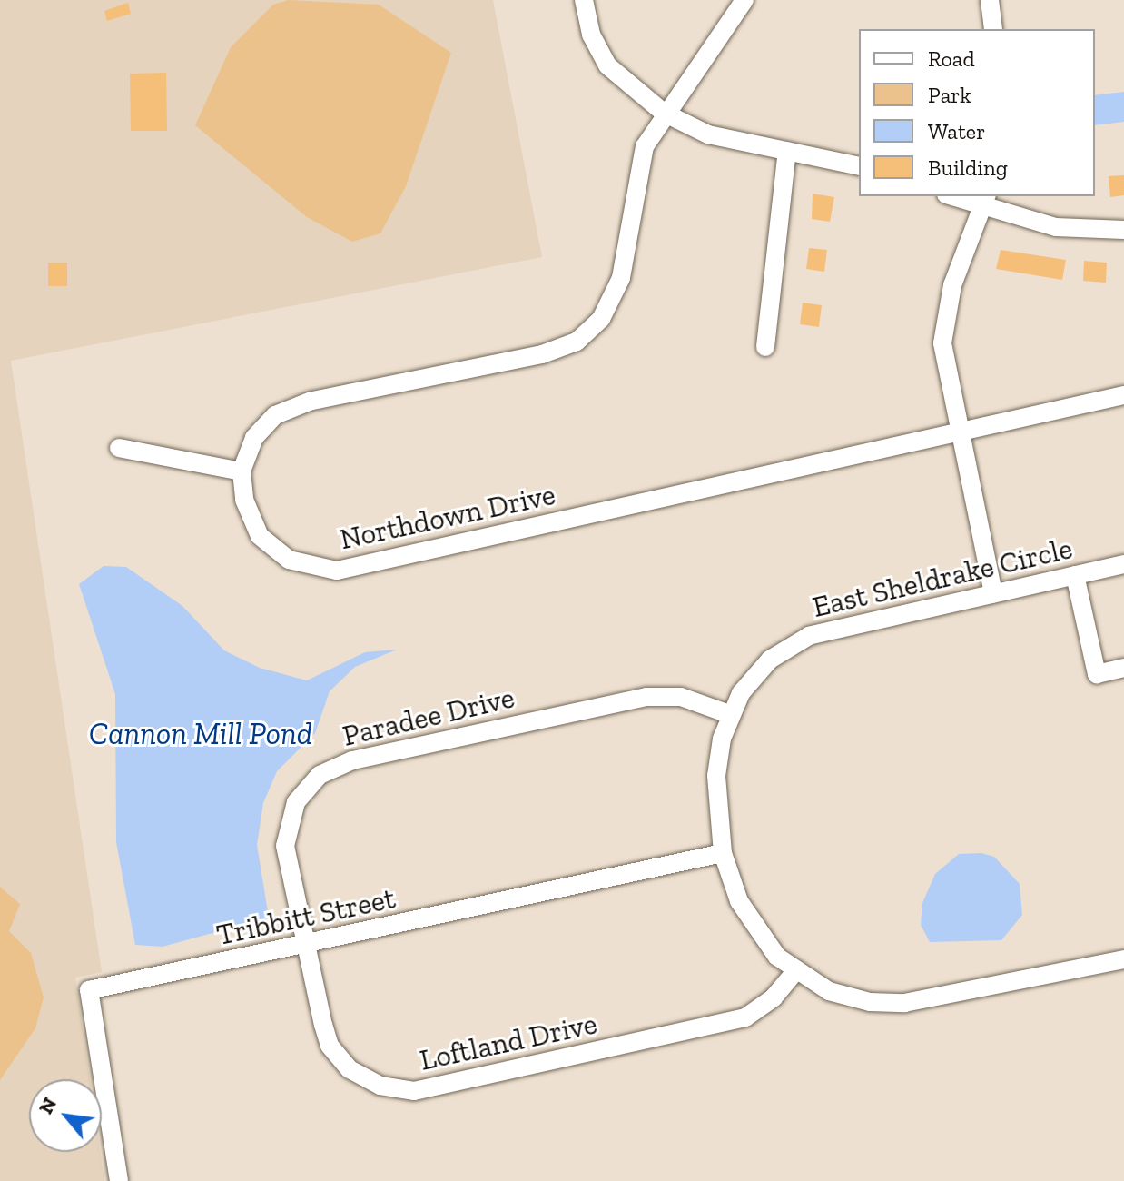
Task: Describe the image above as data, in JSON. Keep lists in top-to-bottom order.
{
  "streets": {
    "street": [
      "Northdown Drive",
      "East Sheldrake Circle",
      "Paradee Drive",
      "Tribbitt Street",
      "Loftland Drive"
    ]
  },
  "crossings": [
    ["East Sheldrake Circle", "Paradee Drive"],
    ["East Sheldrake Circle", "Tribbitt Street"],
    ["East Sheldrake Circle", "Loftland Drive"],
    ["Paradee Drive", "Tribbitt Street"],
    ["Paradee Drive", "Loftland Drive"],
    ["Tribbitt Street", "Loftland Drive"]
  ],
  "water": ["Cannon Mill Pond"],
  "legend": [
    "Road",
    "Park",
    "Water",
    "Building"
  ],
  "north": "top left"
}
